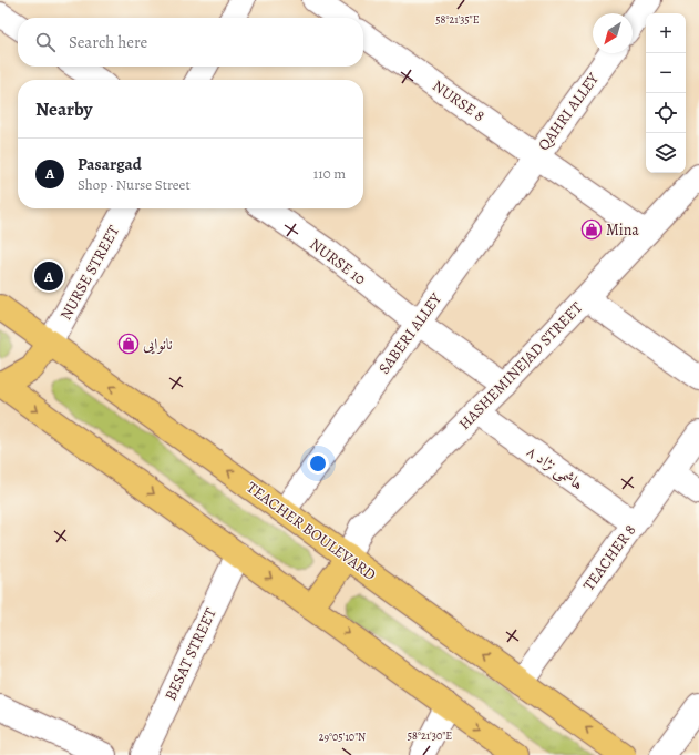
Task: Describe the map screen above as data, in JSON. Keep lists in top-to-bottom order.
{
  "streets": {
    "main road": ["TEACHER BOULEVARD"],
    "street": [
      "NURSE 8",
      "QAHRI ALLEY",
      "NURSE 10",
      "NURSE STREET",
      "SABERI ALLEY",
      "HASHEMINEJAD STREET",
      "هاشمی نژاد ۸",
      "TEACHER 8",
      "BESAT STREET"
    ]
  },
  "crossings": [
    ["NURSE 8", "QAHRI ALLEY"],
    ["NURSE 8", "SABERI ALLEY"],
    ["NURSE 8", "HASHEMINEJAD STREET"],
    ["QAHRI ALLEY", "SABERI ALLEY"],
    ["NURSE 10", "SABERI ALLEY"],
    ["NURSE 10", "HASHEMINEJAD STREET"],
    ["NURSE STREET", "TEACHER BOULEVARD"],
    ["SABERI ALLEY", "TEACHER BOULEVARD"],
    ["HASHEMINEJAD STREET", "هاشمی نژاد ۸"],
    ["HASHEMINEJAD STREET", "TEACHER BOULEVARD"],
    ["هاشمی نژاد ۸", "TEACHER 8"],
    ["TEACHER BOULEVARD", "TEACHER 8"]
  ],
  "places": {
    "shop": ["Mina", "نانوایی"]
  },
  "north": "bottom left",
  "page": {
    "map_buttons": ["+", "−"],
    "search": "Search here",
    "heading": "Nearby",
    "list": [
      {
        "mark": "A",
        "name": "Pasargad",
        "note": "Shop · Nurse Street",
        "value": "110 m"
      }
    ],
    "pins": "A"
  },
  "coordinates": ["58°21'35\"E", "58°21'30\"E", "29°05'10\"N"]
}
